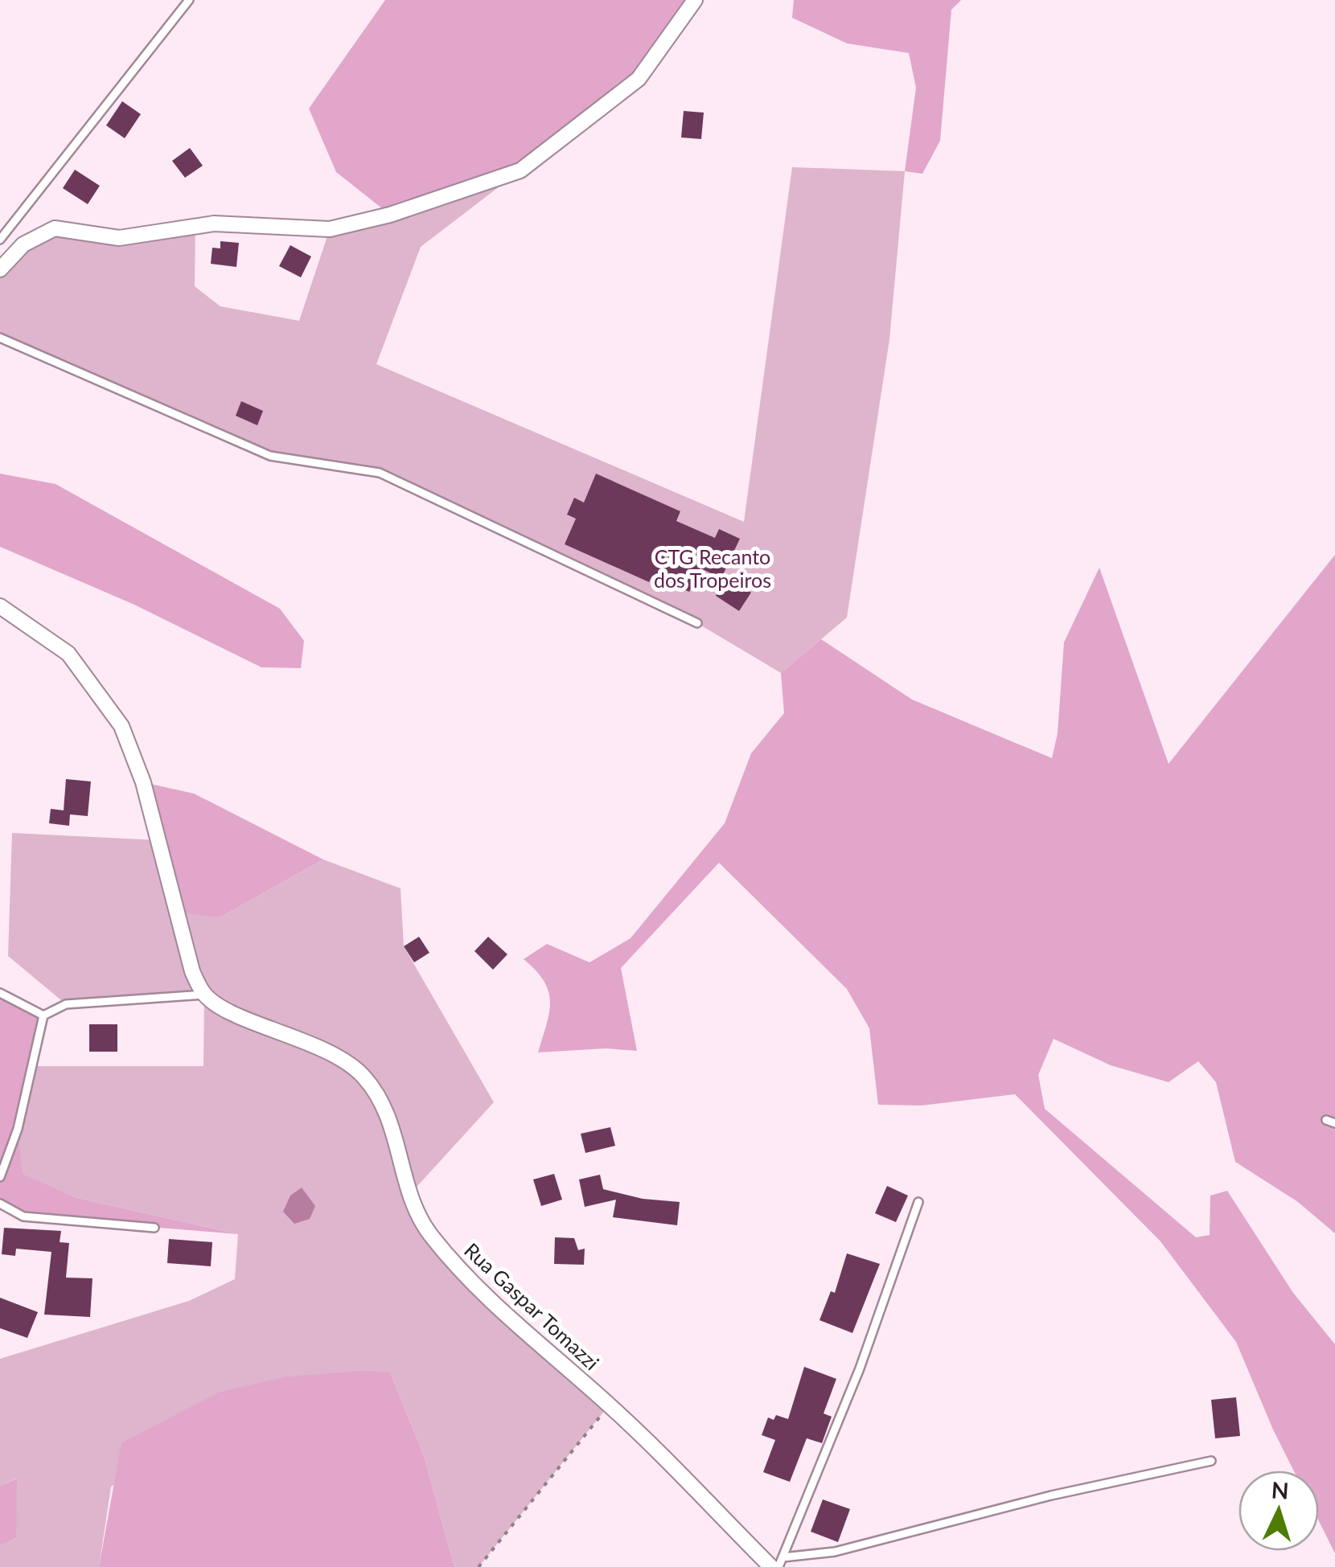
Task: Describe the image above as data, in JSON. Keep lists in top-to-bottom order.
{
  "streets": {
    "street": ["Rua Gaspar Tomazzi"]
  },
  "parks": ["CTG Recanto dos Tropeiros"],
  "north": "top"
}
